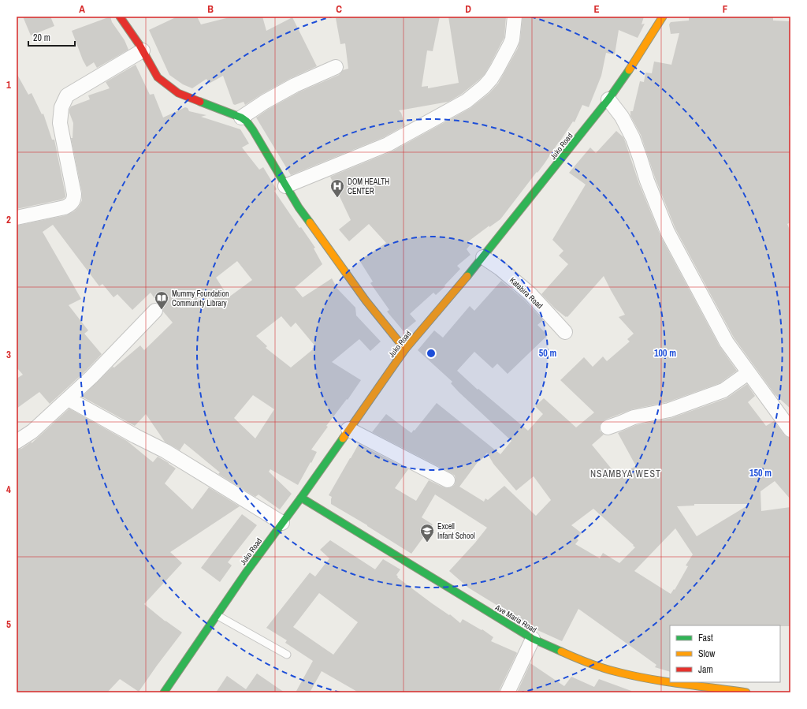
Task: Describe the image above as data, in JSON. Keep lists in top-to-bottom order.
{
  "streets": {
    "street": ["Juko Road", "Katabira Road", "Ave Maria Road"]
  },
  "crossings": [
    ["Juko Road", "Katabira Road"],
    ["Juko Road", "Ave Maria Road"]
  ],
  "districts": ["NSAMBYA WEST"],
  "places": {
    "hospital": ["DOM HEALTH CENTER"],
    "library": ["Mummy Foundation Community Library"],
    "school or university": ["Excell Infant School"]
  },
  "legend": ["Fast", "Slow", "Jam"],
  "scale_bar": "20 m",
  "grid": {
    "columns": [
      "A",
      "B",
      "C",
      "D",
      "E",
      "F"
    ],
    "rows": [
      "1",
      "2",
      "3",
      "4",
      "5"
    ]
  },
  "rings": ["50 m", "100 m", "150 m"]
}
